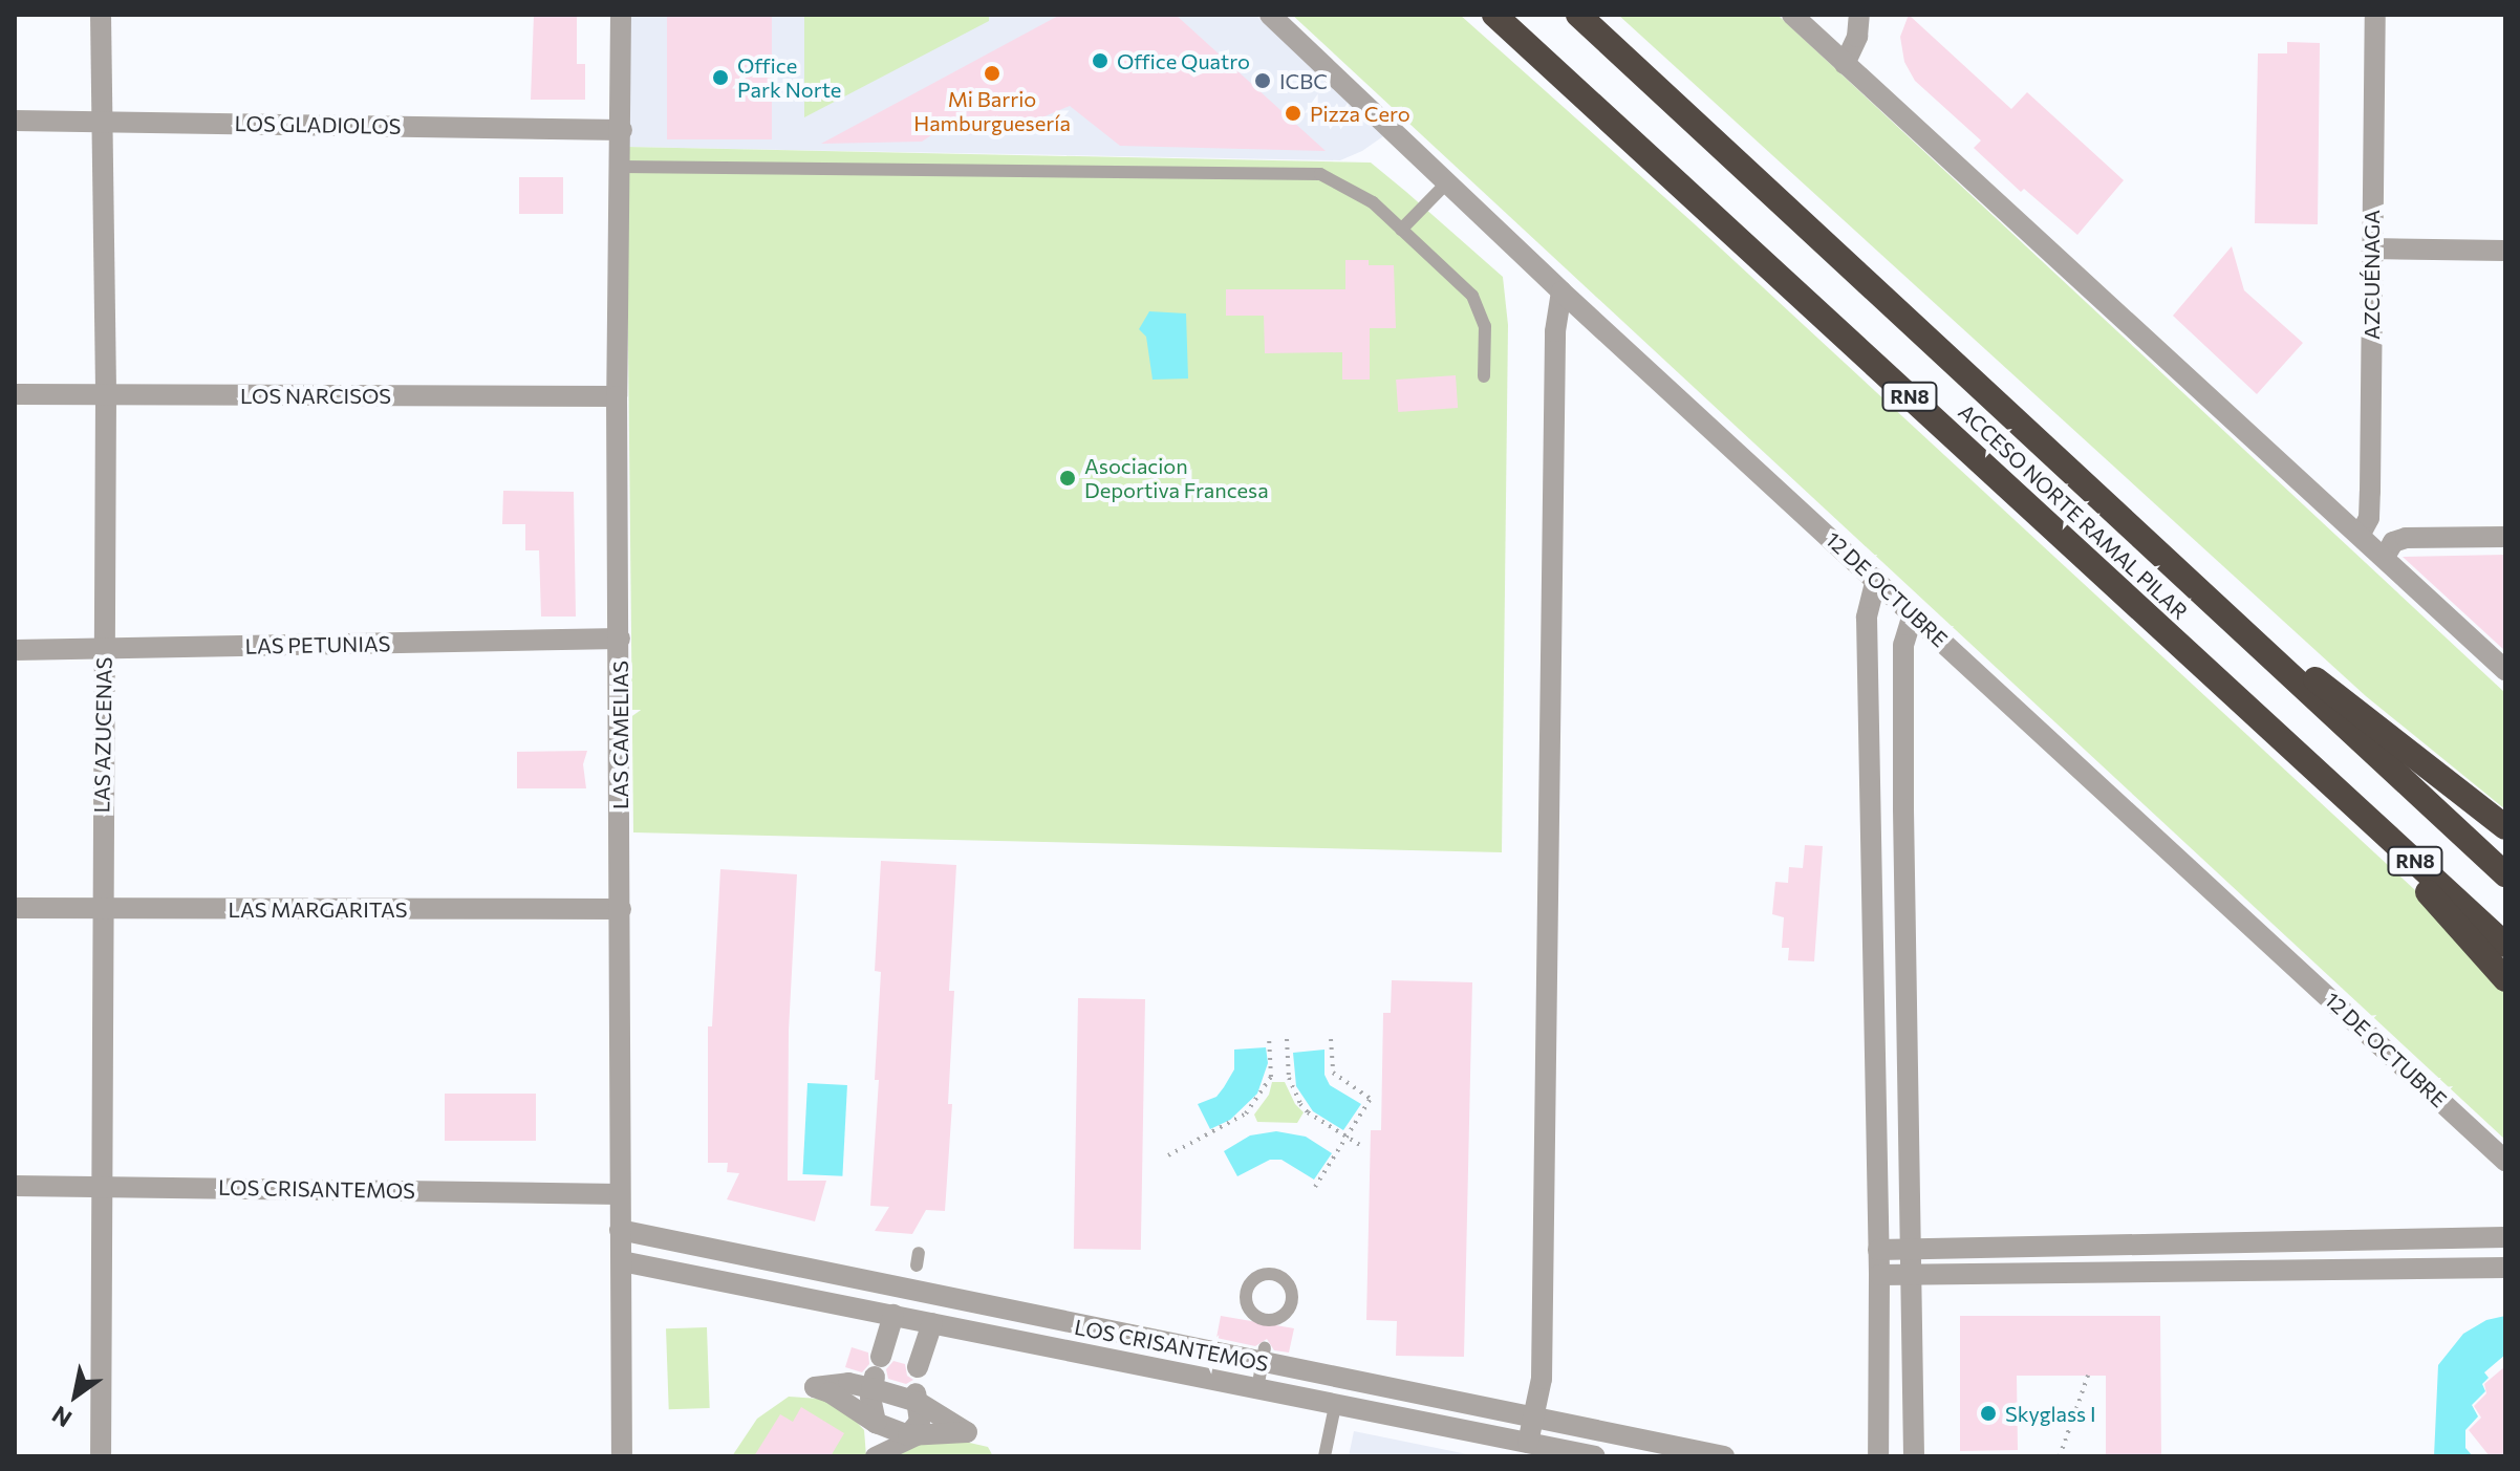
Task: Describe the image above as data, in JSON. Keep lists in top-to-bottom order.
{
  "streets": {
    "highway": ["RN8", "ACCESO NORTE RAMAL PILAR"],
    "street": [
      "LOS GLADIOLOS",
      "AZCUÉNAGA",
      "LOS NARCISOS",
      "12 DE OCTUBRE",
      "LAS PETUNIAS",
      "LAS AZUCENAS",
      "LAS CAMELIAS",
      "LAS MARGARITAS",
      "LOS CRISANTEMOS"
    ]
  },
  "crossings": [
    ["LOS GLADIOLOS", "LAS AZUCENAS"],
    ["LOS GLADIOLOS", "LAS CAMELIAS"],
    ["LOS NARCISOS", "LAS AZUCENAS"],
    ["LOS NARCISOS", "LAS CAMELIAS"],
    ["LAS PETUNIAS", "LAS AZUCENAS"],
    ["LAS PETUNIAS", "LAS CAMELIAS"],
    ["LAS AZUCENAS", "LAS MARGARITAS"],
    ["LAS AZUCENAS", "LOS CRISANTEMOS"],
    ["LAS CAMELIAS", "LAS MARGARITAS"],
    ["LAS CAMELIAS", "LOS CRISANTEMOS"]
  ],
  "places": [
    "Office Quatro",
    "Mi Barrio Hamburguesería",
    "Office Park Norte",
    "ICBC",
    "Pizza Cero",
    "Asociacion Deportiva Francesa",
    "Skyglass I"
  ],
  "north": "bottom left"
}
